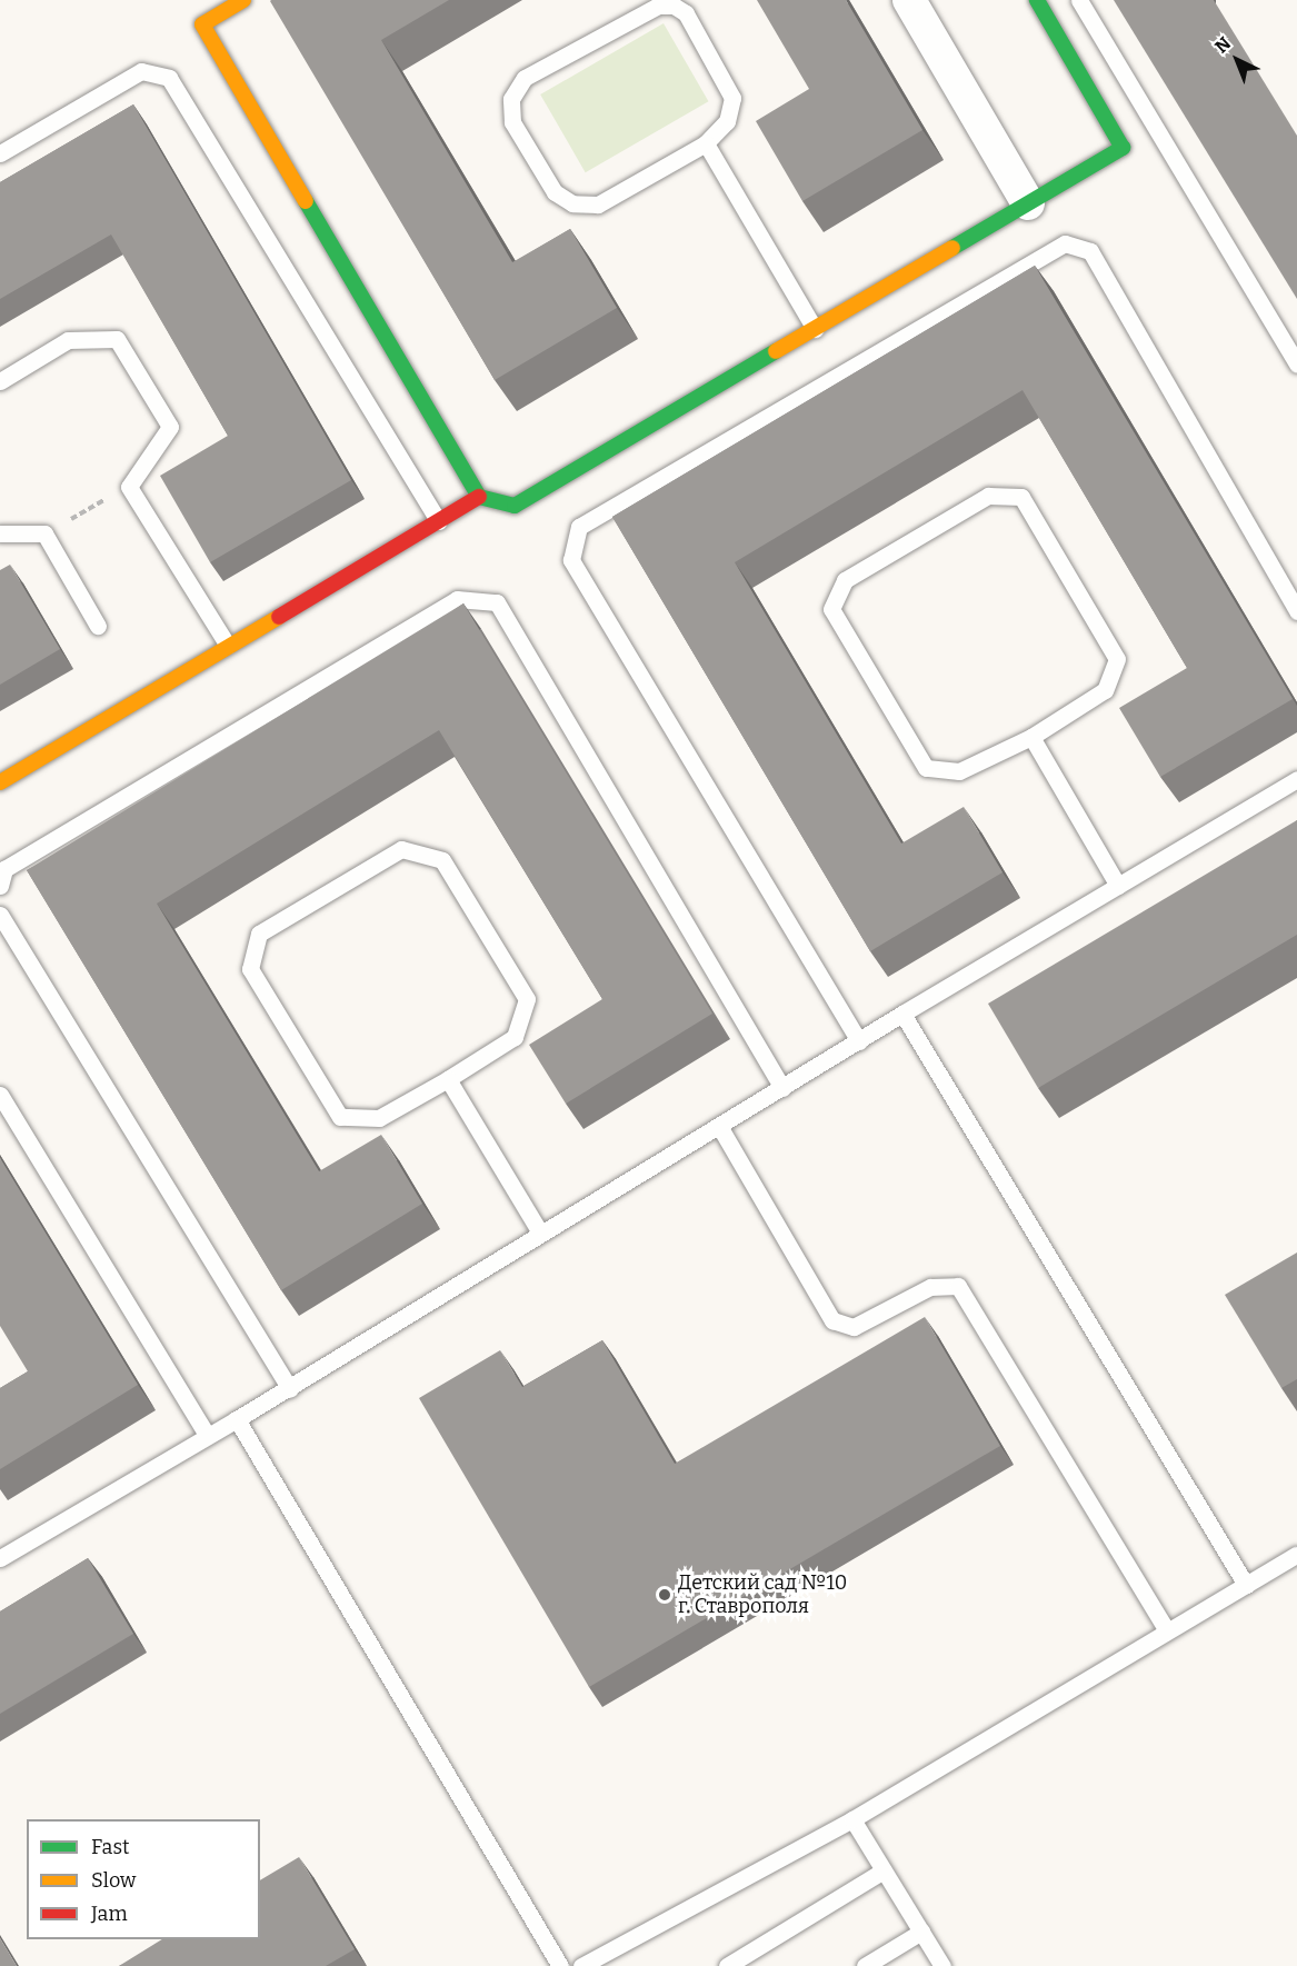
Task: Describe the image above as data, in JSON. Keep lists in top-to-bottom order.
{
  "places": ["Детский сад №10 г. Ставрополя"],
  "legend": ["Fast", "Slow", "Jam"],
  "north": "top left"
}
